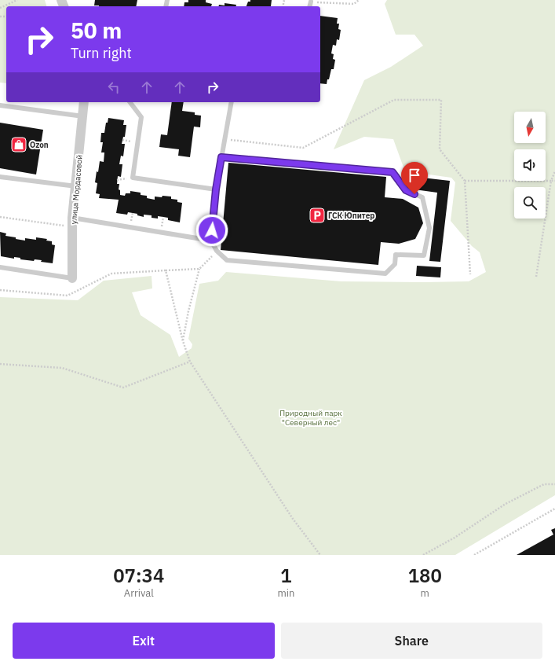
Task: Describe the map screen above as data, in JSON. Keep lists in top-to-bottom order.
{
  "streets": {
    "street": ["улица Мордасовой"]
  },
  "parks": ["Природный парк \"Северный лес\""],
  "places": {
    "shop": ["Ozon"],
    "parking": ["ГСК Юпитер"]
  },
  "north": "bottom",
  "page": {
    "turn": ["50 m", "Turn right"],
    "eta": [
      "07:34",
      "Arrival",
      "1",
      "min",
      "180",
      "m"
    ],
    "buttons": ["Exit", "Share"]
  }
}
